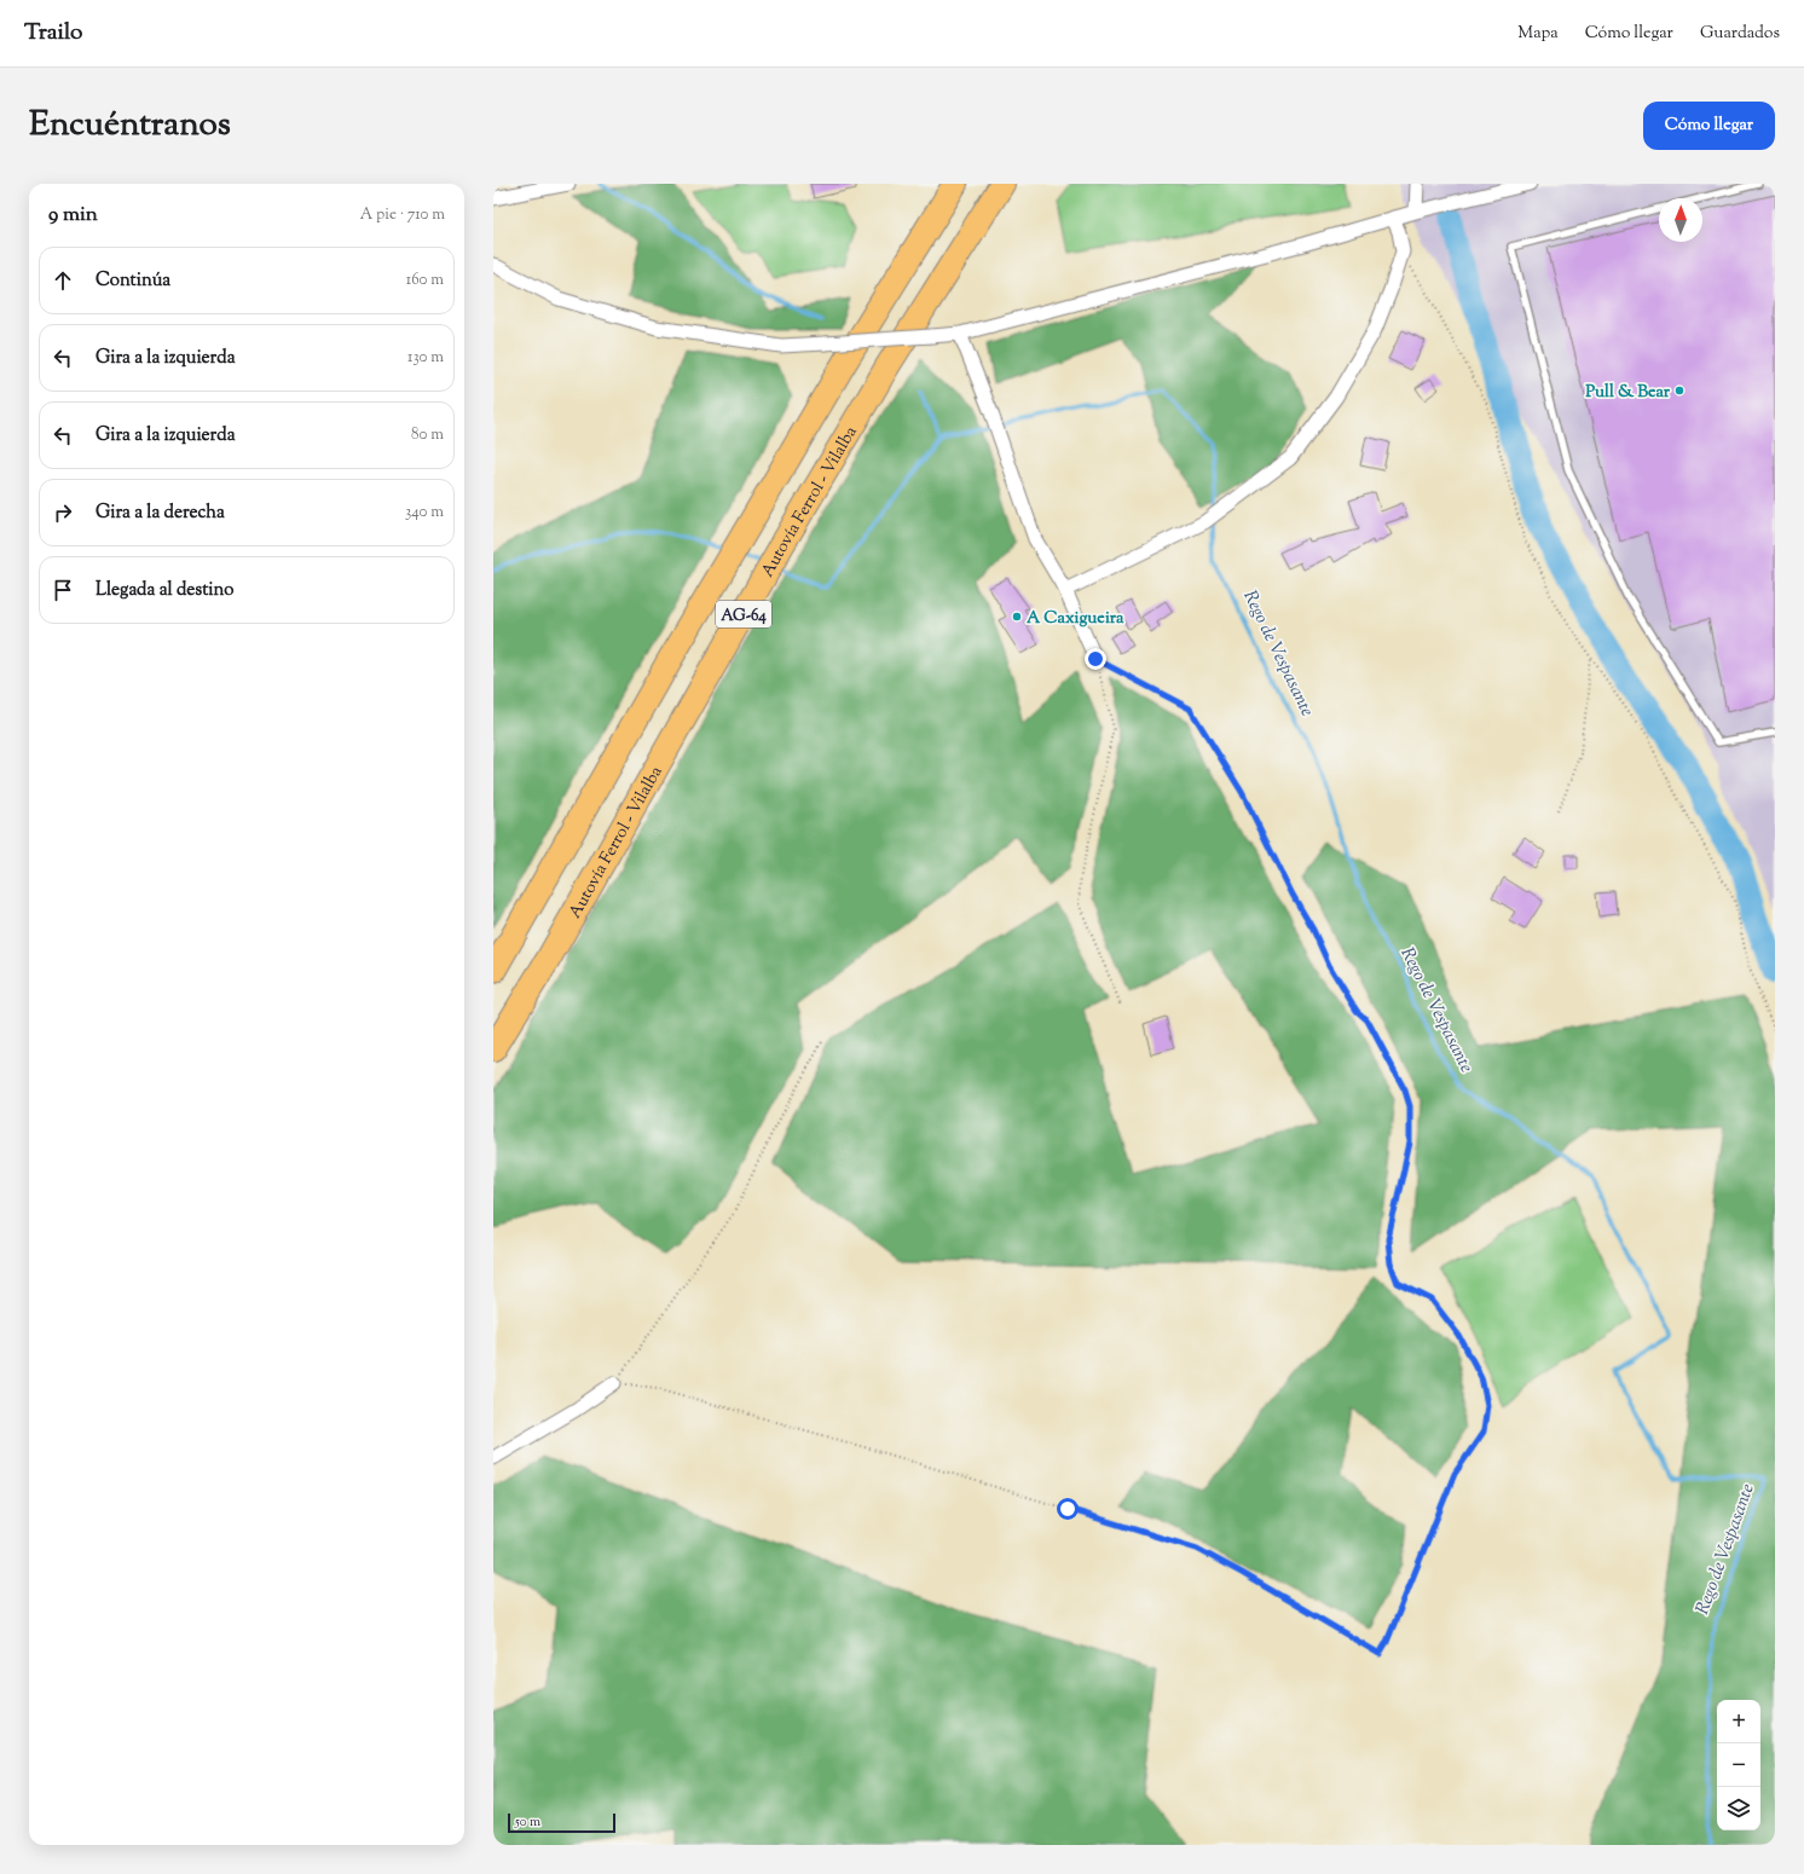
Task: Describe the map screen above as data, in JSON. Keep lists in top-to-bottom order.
{
  "streets": {
    "highway": ["Autovía Ferrol - Vilalba", "AG-64"]
  },
  "water": ["Rego de Vespasante"],
  "places": ["Pull & Bear", "A Caxigueira"],
  "scale_bar": "50 m",
  "north": "top",
  "page": {
    "header": "Trailo",
    "nav": ["Mapa", "Cómo llegar", "Guardados"],
    "title": "Encuéntranos",
    "buttons": "Cómo llegar",
    "heading": ["9 min", "A pie · 710 m"],
    "list": [
      ["Continúa", "160 m"],
      ["Gira a la izquierda", "130 m"],
      ["Gira a la izquierda", "80 m"],
      ["Gira a la derecha", "340 m"],
      "Llegada al destino"
    ],
    "map_buttons": ["+", "−"],
    "scale": "50 m"
  }
}
